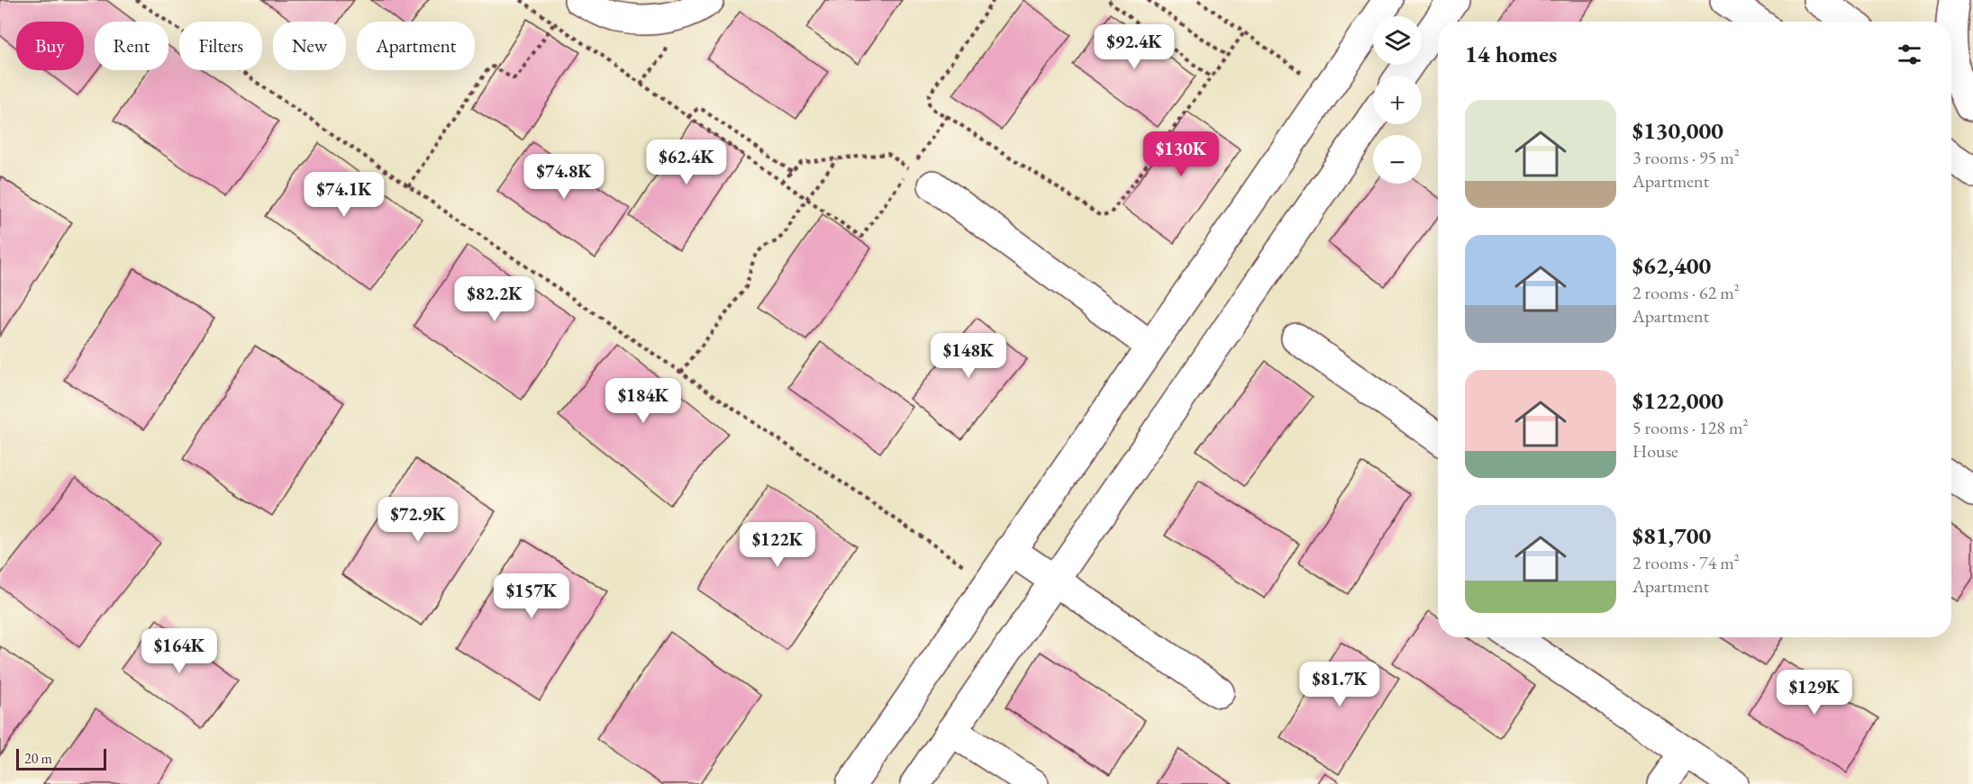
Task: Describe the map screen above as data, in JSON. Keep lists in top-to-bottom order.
{
  "scale_bar": "20 m",
  "page": {
    "map_buttons": ["+", "−"],
    "chip": [
      "Buy",
      "Rent",
      "Filters",
      "New",
      "Apartment"
    ],
    "heading": "14 homes",
    "price": [
      "$92.4K",
      "$130K",
      "$62.4K",
      "$74.8K",
      "$74.1K",
      "$82.2K",
      "$148K",
      "$184K",
      "$72.9K",
      "$122K",
      "$157K",
      "$164K",
      "$81.7K",
      "$129K"
    ],
    "list": [
      {
        "name": "$130,000",
        "note": "3 rooms · 95 m² · Apartment"
      },
      {
        "name": "$62,400",
        "note": "2 rooms · 62 m² · Apartment"
      },
      {
        "name": "$122,000",
        "note": "5 rooms · 128 m² · House"
      },
      {
        "name": "$81,700",
        "note": "2 rooms · 74 m² · Apartment"
      }
    ],
    "scale": "20 m"
  }
}
